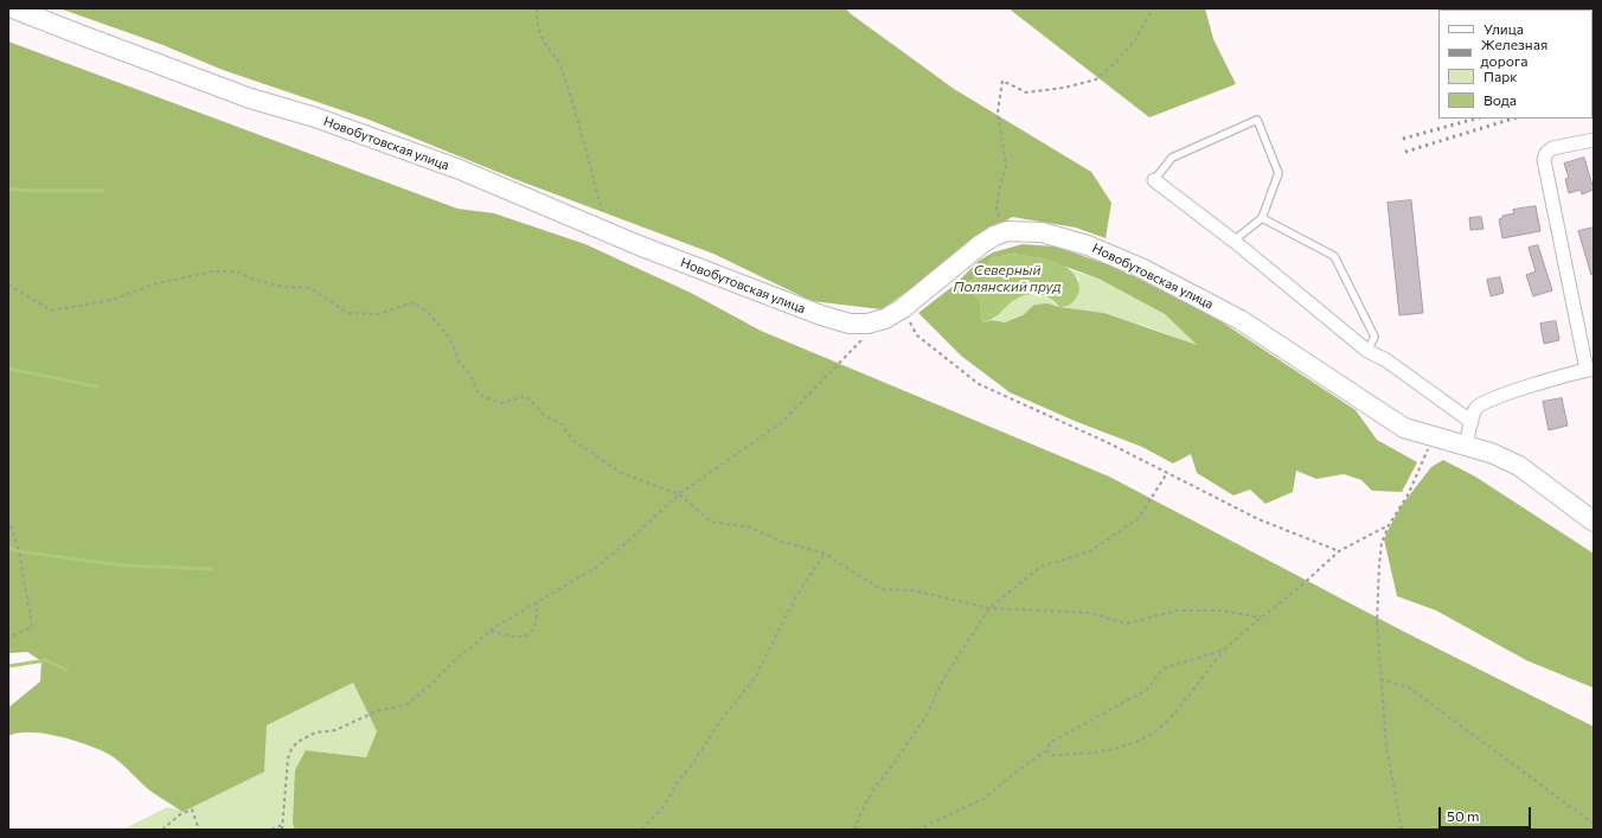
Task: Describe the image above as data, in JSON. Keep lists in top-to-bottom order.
{
  "streets": {
    "street": ["Новобутовская улица"]
  },
  "water": ["Северный Полянский пруд"],
  "legend": [
    "Улица",
    "Железная дорога",
    "Парк",
    "Вода"
  ],
  "scale_bar": "50 m"
}
